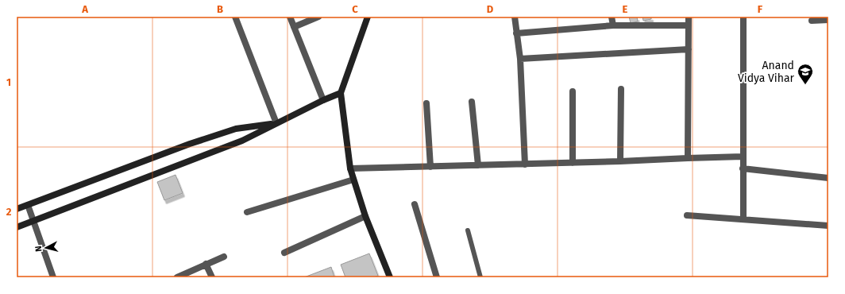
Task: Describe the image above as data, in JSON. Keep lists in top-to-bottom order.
{
  "places": {
    "school or university": ["Anand Vidya Vihar"]
  },
  "north": "left",
  "grid": {
    "columns": [
      "A",
      "B",
      "C",
      "D",
      "E",
      "F"
    ],
    "rows": ["1", "2"]
  }
}
